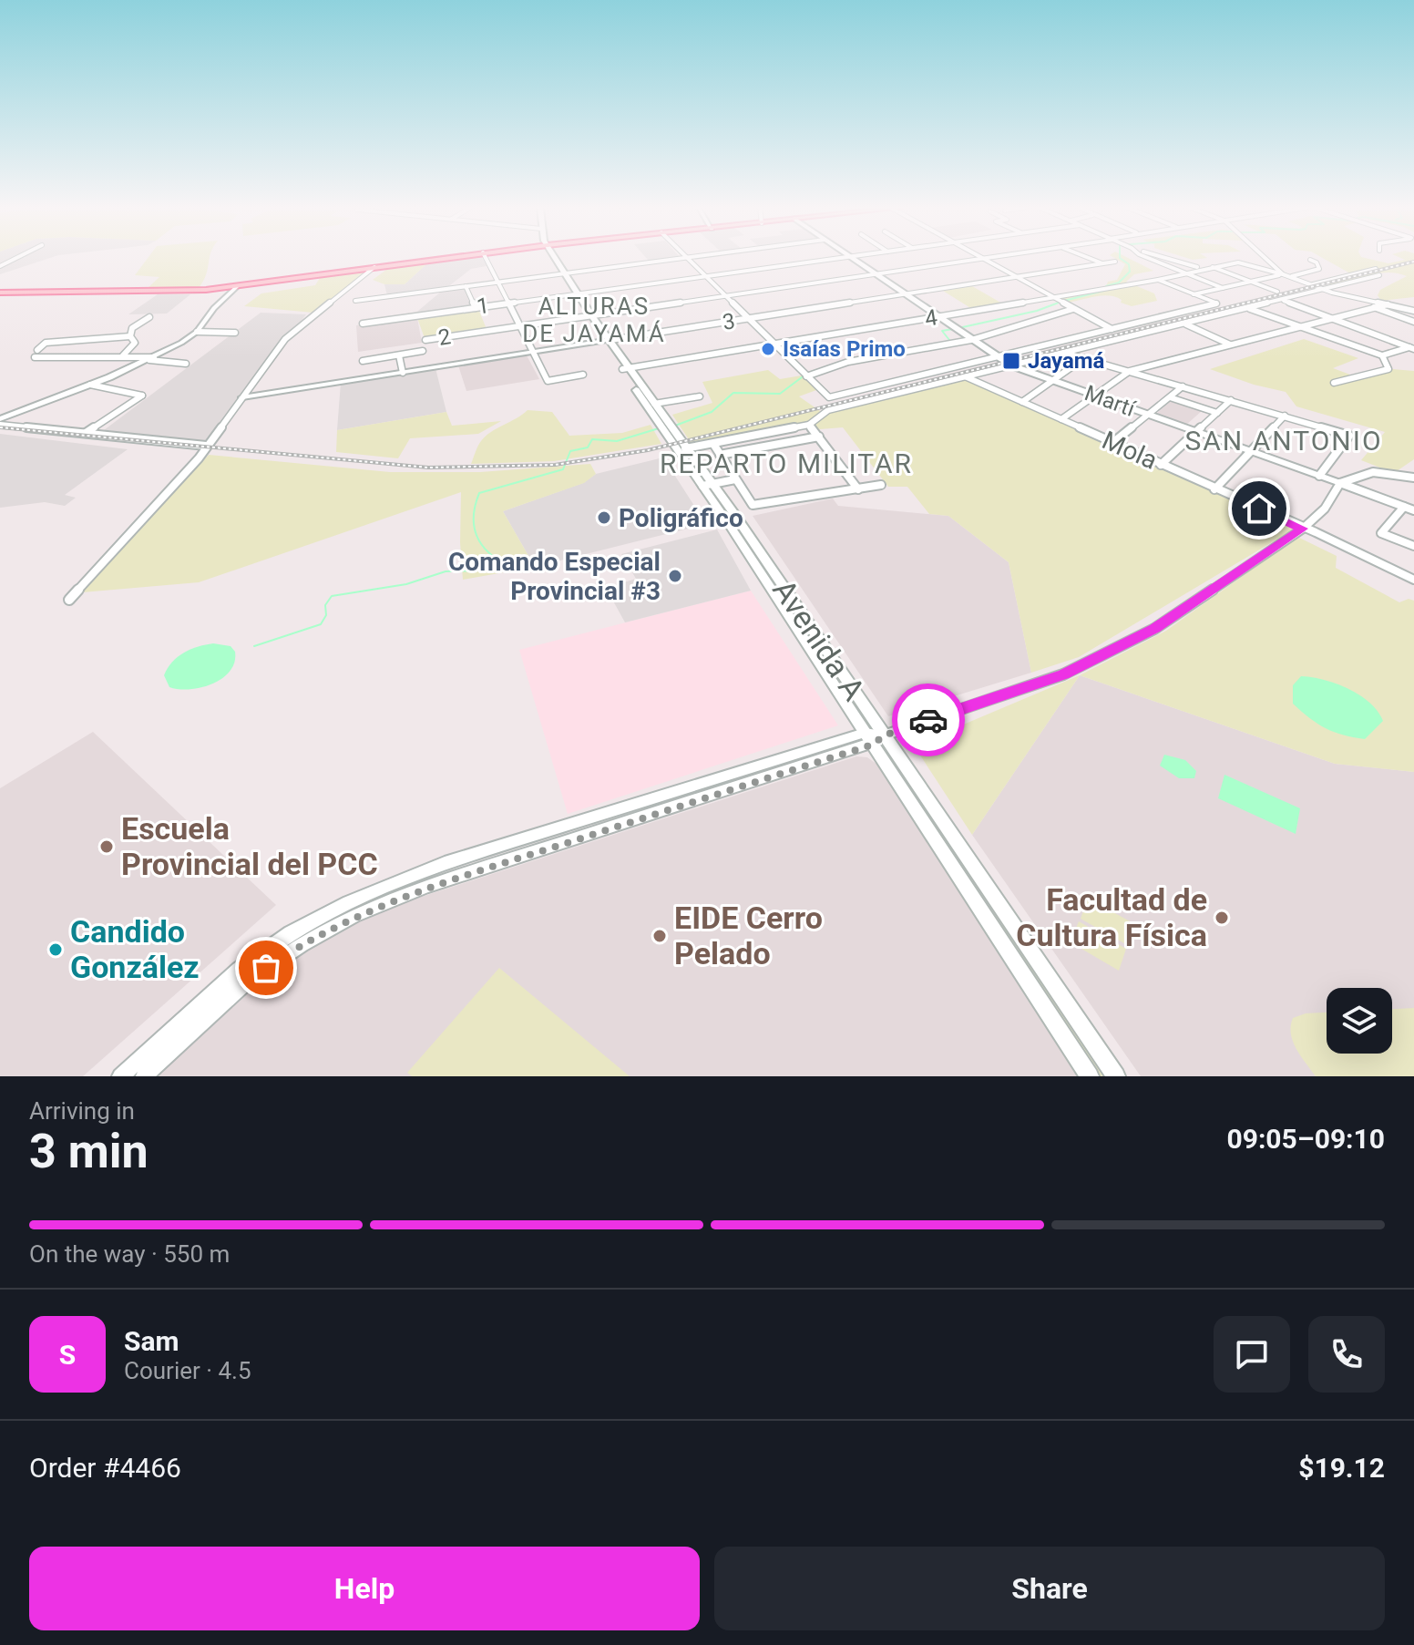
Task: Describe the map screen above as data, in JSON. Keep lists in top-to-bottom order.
{
  "streets": {
    "main road": ["Avenida A"],
    "street": [
      "1",
      "4",
      "3",
      "2",
      "Martí",
      "Mola"
    ]
  },
  "crossings": [
    ["1", "Avenida A"],
    ["4", "Martí"],
    ["4", "Avenida A"],
    ["3", "Martí"],
    ["3", "Avenida A"],
    ["2", "Martí"],
    ["2", "Avenida A"]
  ],
  "districts": ["ALTURAS DE JAYAMÁ", "SAN ANTONIO", "REPARTO MILITAR"],
  "places": {
    "other": [
      "Isaías Primo",
      "Poligráfico",
      "Comando Especial Provincial #3",
      "Escuela Provincial del PCC",
      "Facultad de Cultura Física",
      "EIDE Cerro Pelado",
      "Candido González"
    ],
    "transit": ["Jayamá"]
  },
  "page": {
    "heading": ["3 min", "Arriving in", "09:05–09:10"],
    "panel": [
      "Sam",
      "Courier · 4.5",
      "Order #4466",
      "$19.12"
    ],
    "bar": "On the way · 550 m",
    "round": "S",
    "buttons": ["Help", "Share"]
  }
}
